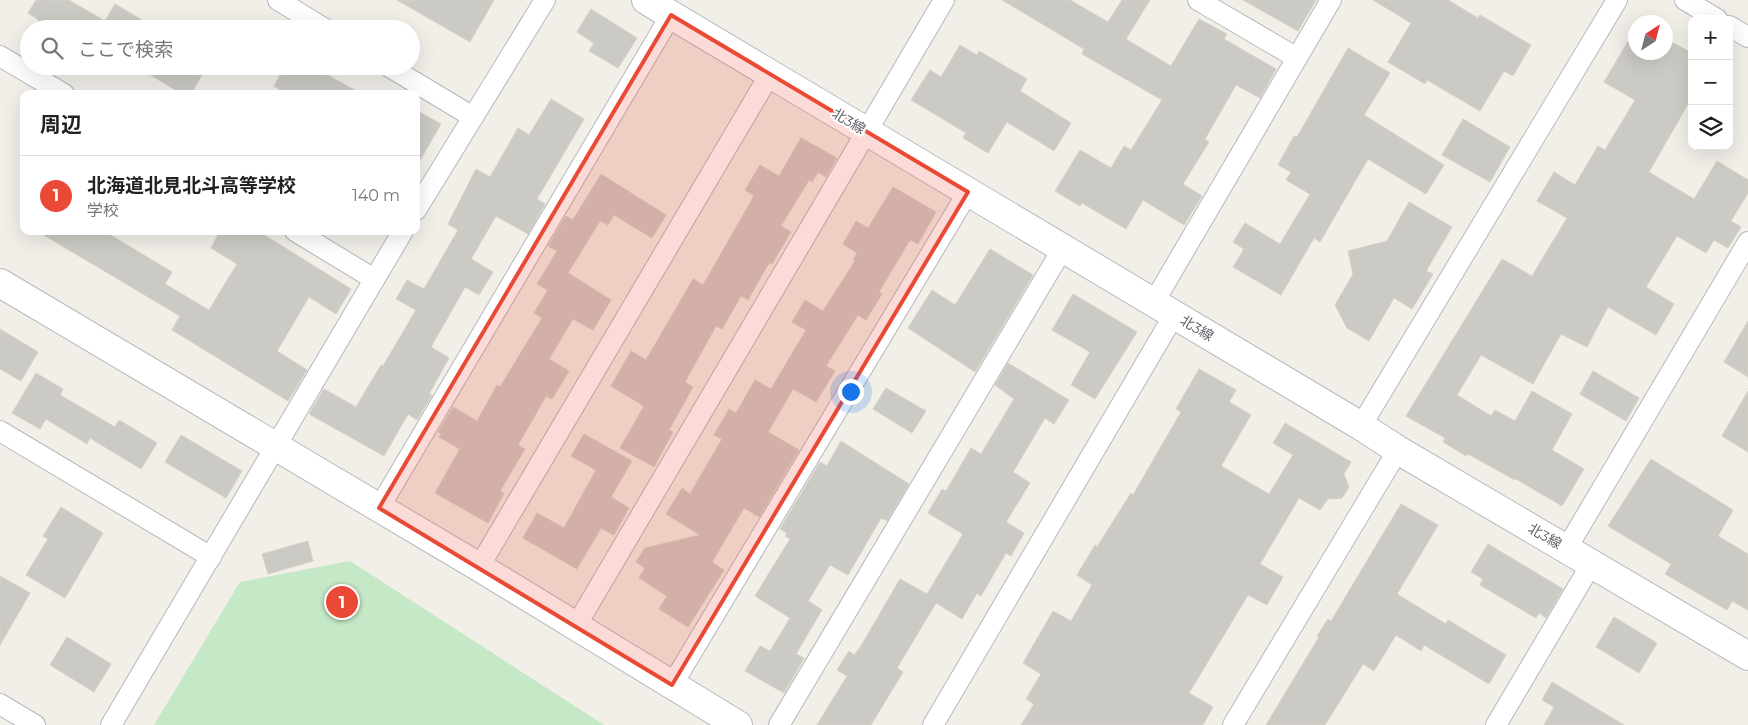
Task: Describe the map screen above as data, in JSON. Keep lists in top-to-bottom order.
{
  "streets": {
    "street": ["北3線"]
  },
  "north": "top right",
  "page": {
    "map_buttons": ["+", "−"],
    "search": "ここで検索",
    "heading": "周辺",
    "list": [
      {
        "mark": "1",
        "name": "北海道北見北斗高等学校",
        "note": "学校",
        "value": "140 m"
      }
    ],
    "pins": "1"
  }
}
